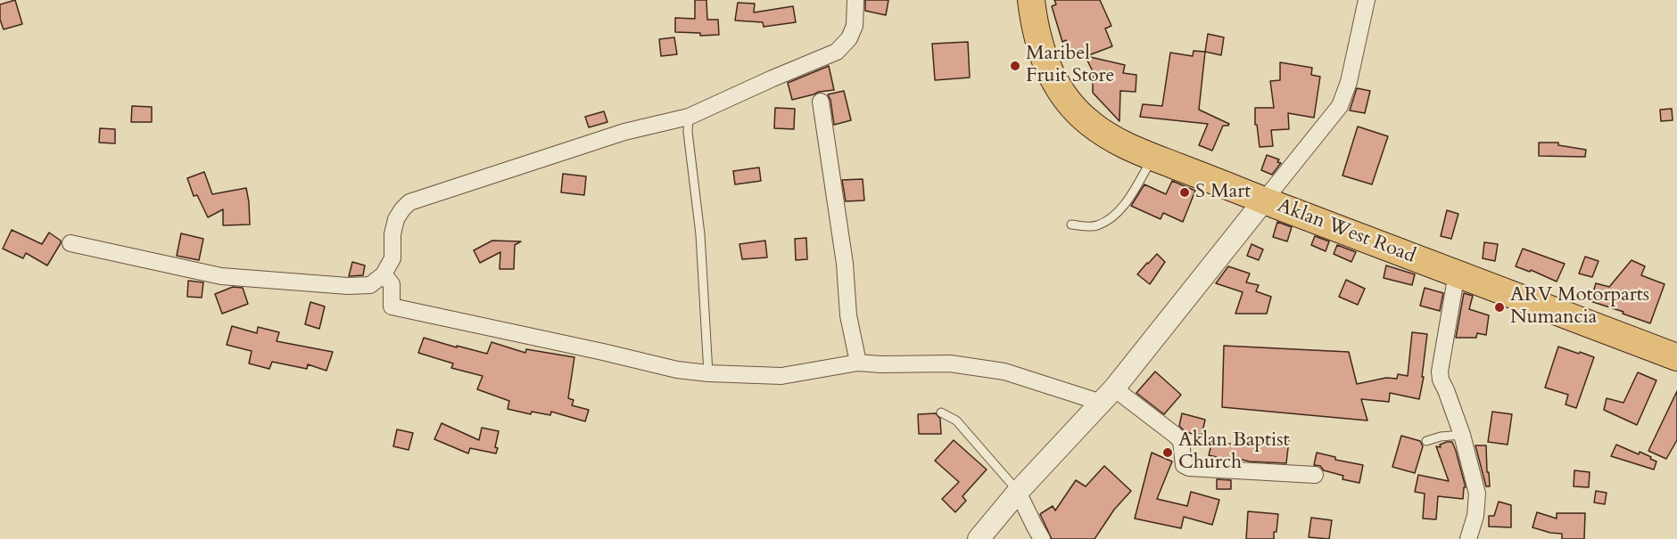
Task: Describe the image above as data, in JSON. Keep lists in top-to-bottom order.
{
  "streets": {
    "main road": ["Aklan West Road"]
  },
  "places": [
    "Maribel Fruit Store",
    "S Mart",
    "ARV Motorparts Numancia",
    "Aklan Baptist Church"
  ]
}
